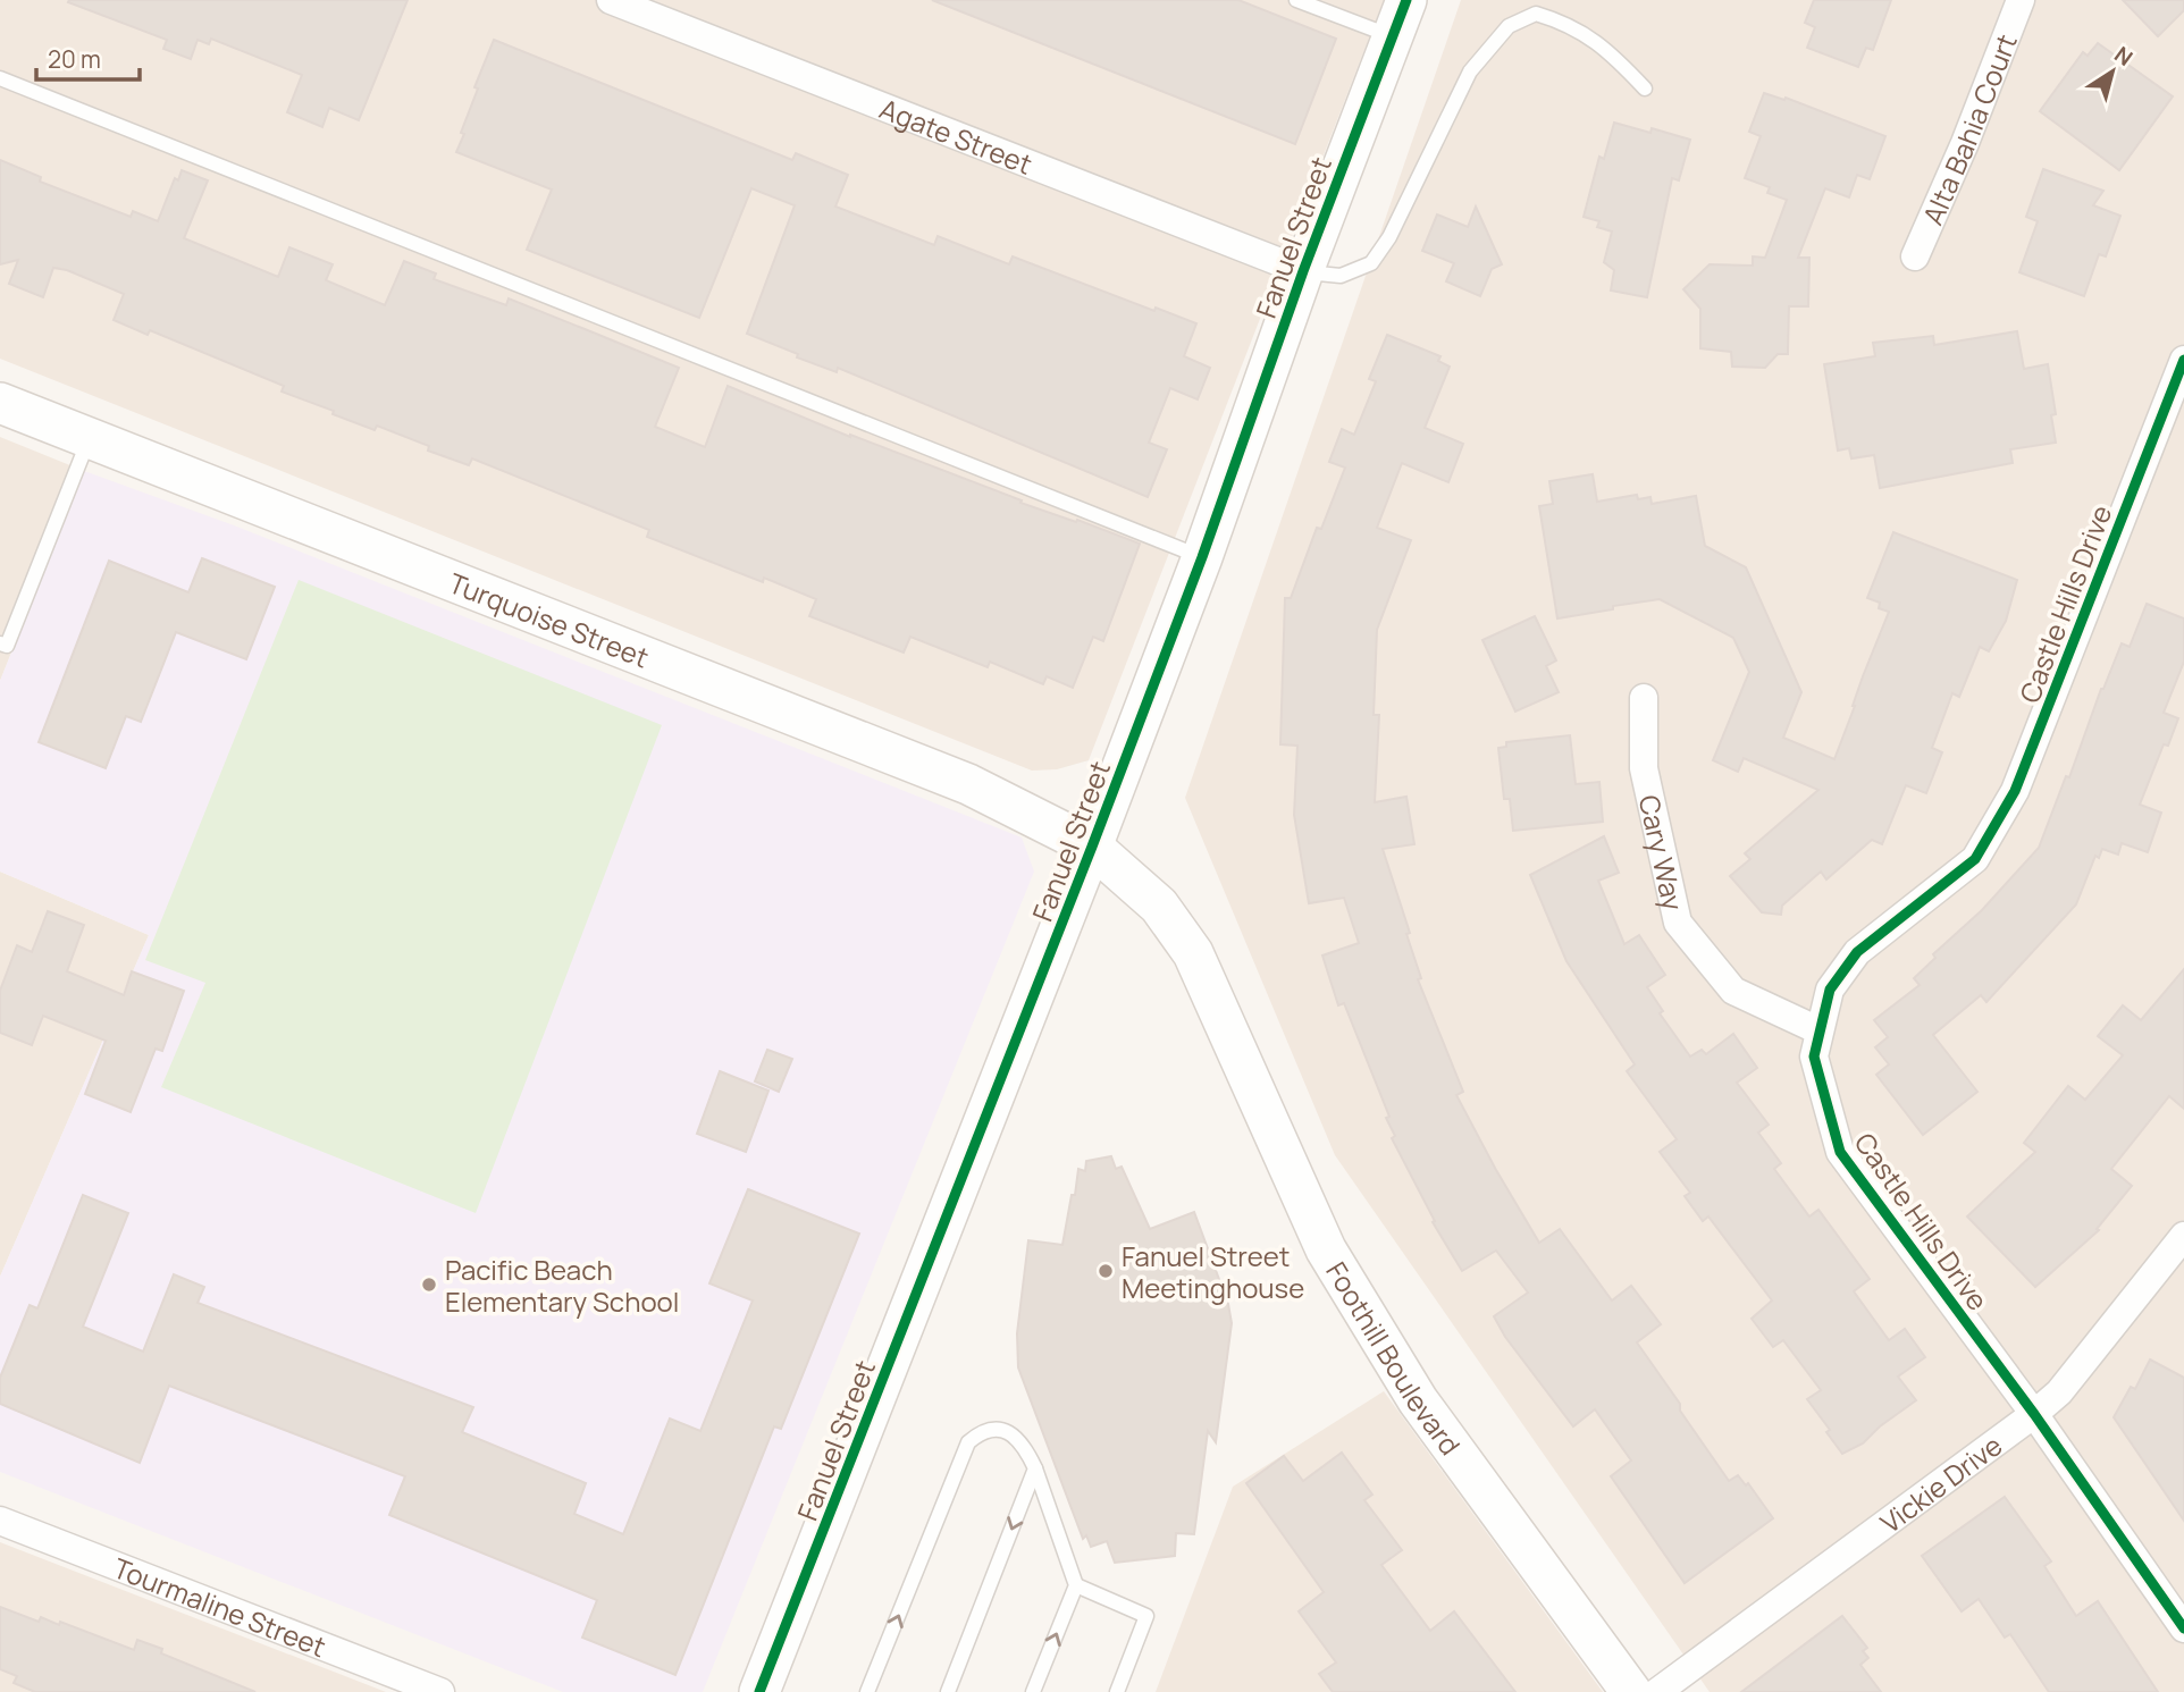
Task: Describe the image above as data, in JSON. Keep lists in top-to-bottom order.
{
  "streets": {
    "main road": ["Fanuel Street", "Turquoise Street", "Foothill Boulevard"],
    "street": [
      "Alta Bahia Court",
      "Agate Street",
      "Castle Hills Drive",
      "Cary Way",
      "Vickie Drive",
      "Tourmaline Street"
    ]
  },
  "crossings": [
    ["Agate Street", "Fanuel Street"],
    ["Fanuel Street", "Turquoise Street"],
    ["Fanuel Street", "Foothill Boulevard"],
    ["Castle Hills Drive", "Cary Way"],
    ["Castle Hills Drive", "Vickie Drive"],
    ["Turquoise Street", "Foothill Boulevard"]
  ],
  "places": ["Fanuel Street Meetinghouse", "Pacific Beach Elementary School"],
  "scale_bar": "20 m",
  "north": "top right"
}
